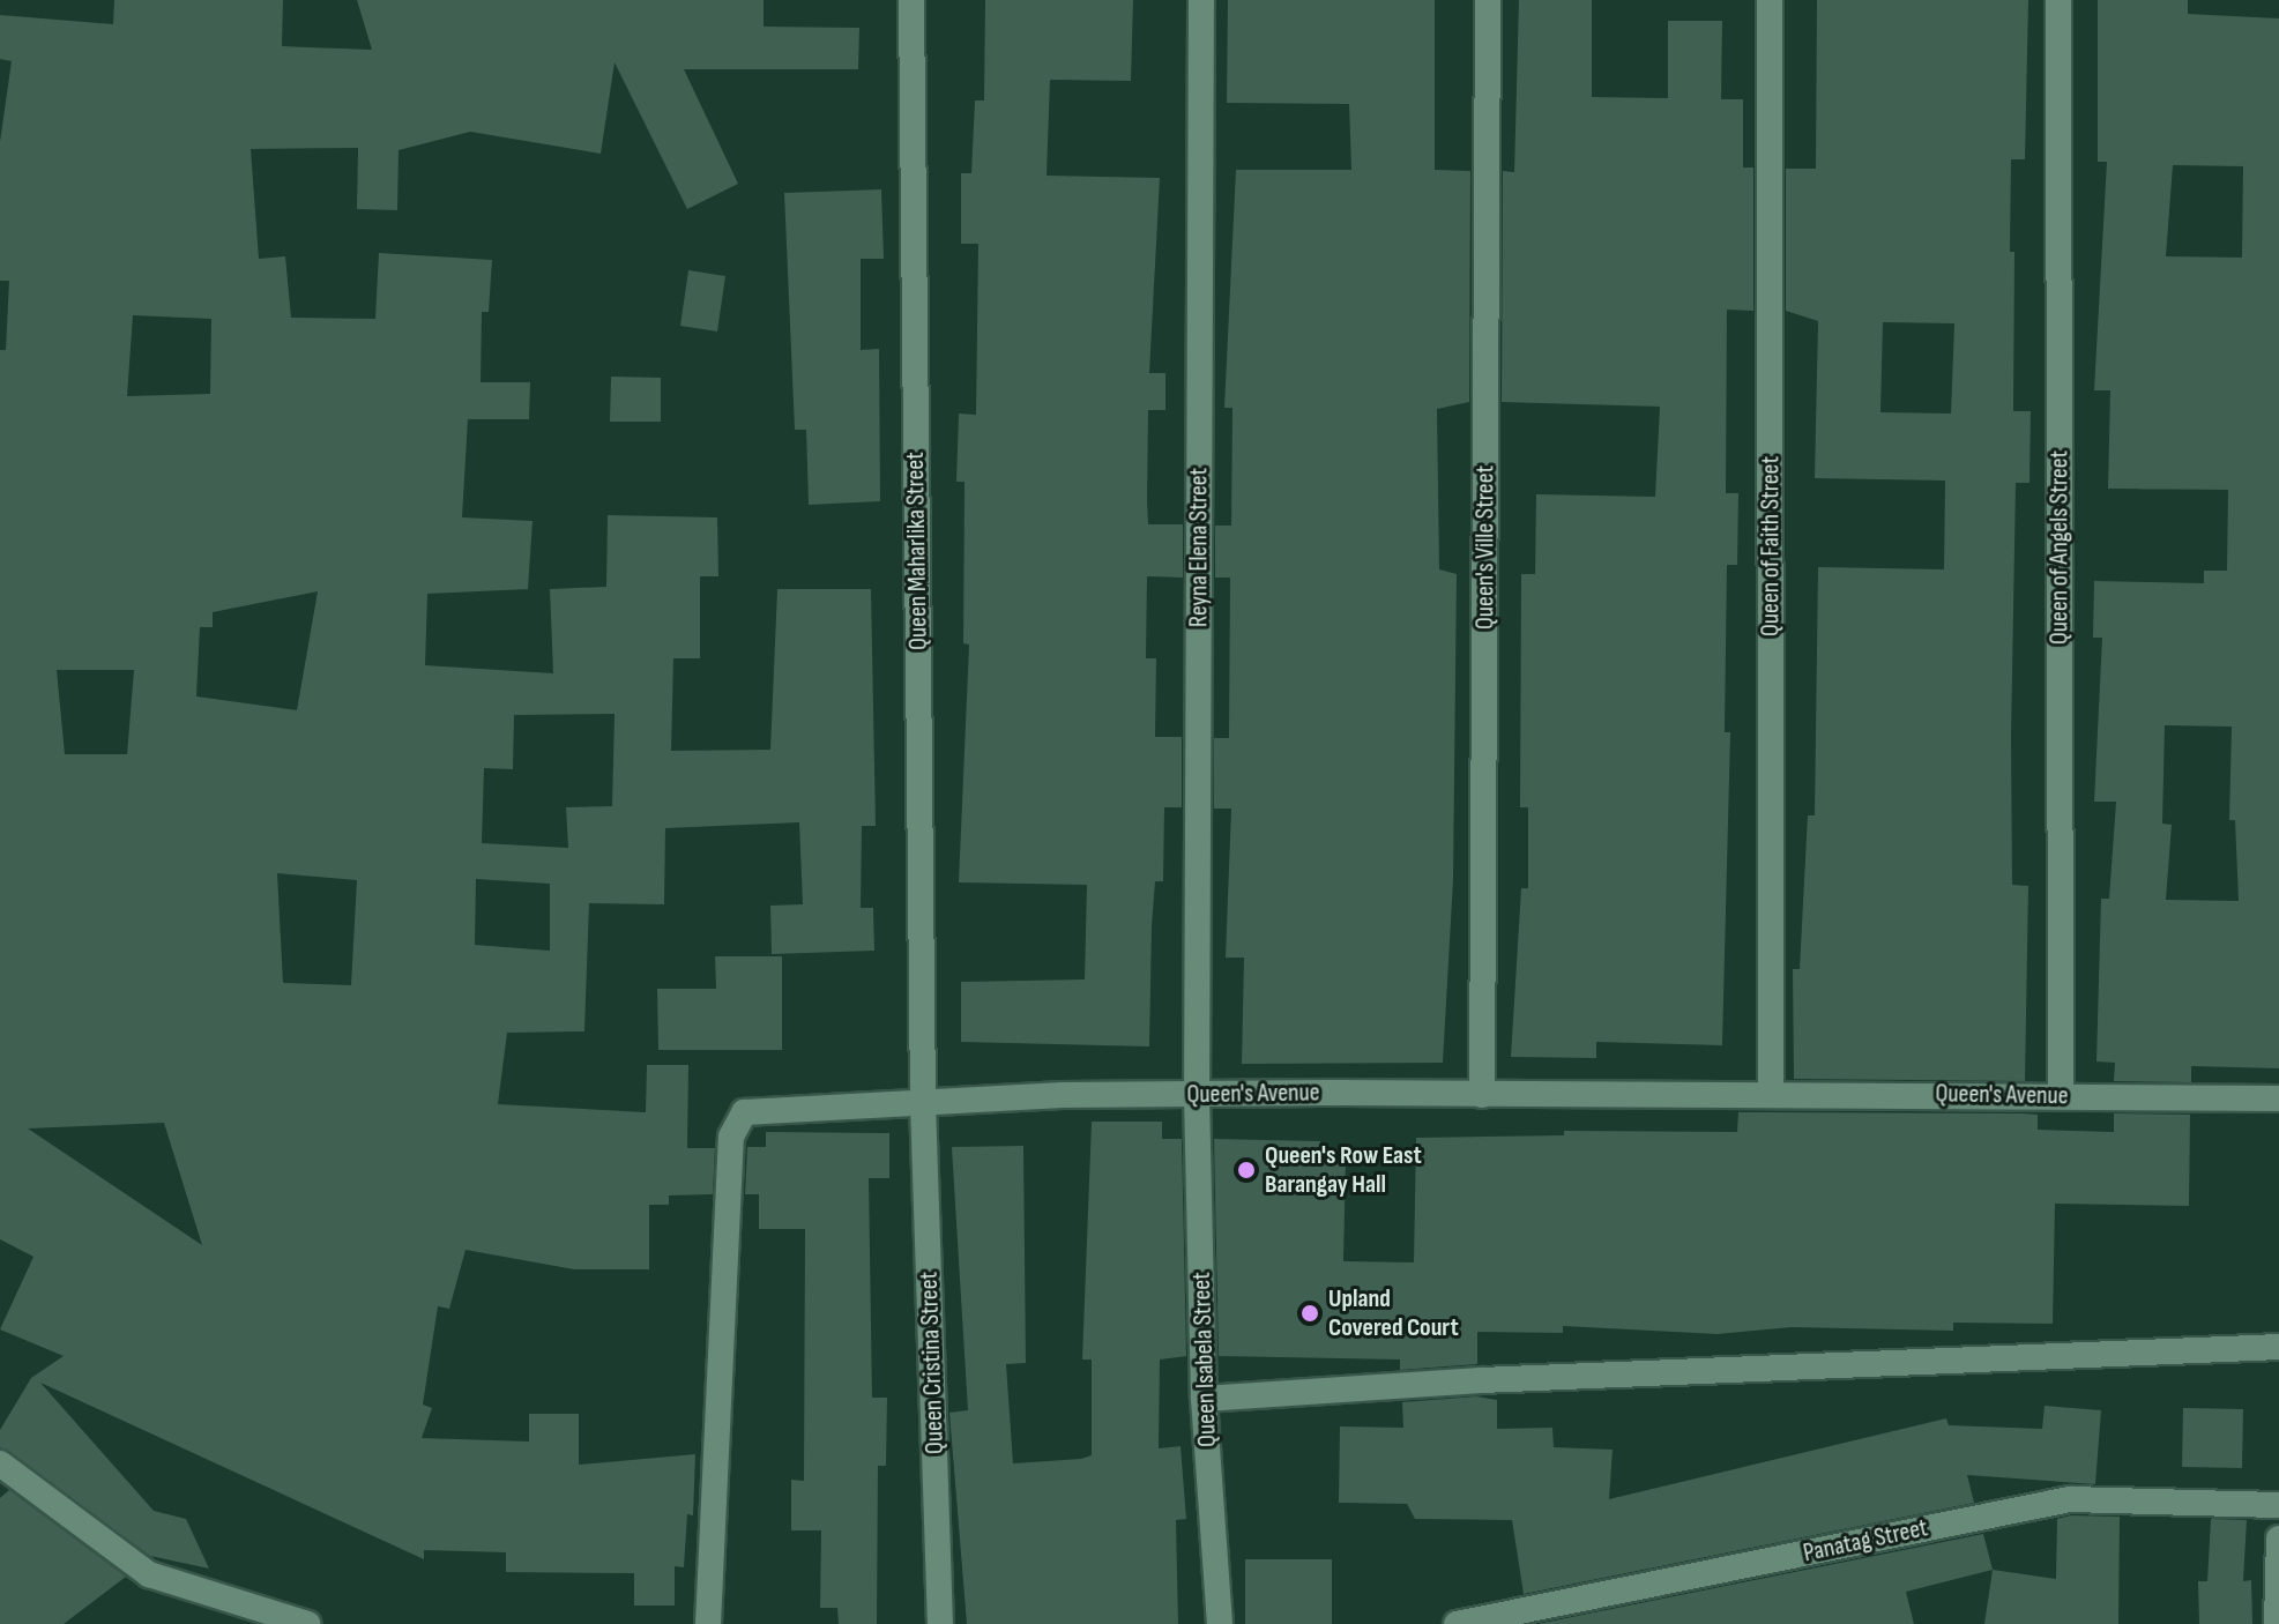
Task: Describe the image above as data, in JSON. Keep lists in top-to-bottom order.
{
  "streets": {
    "street": [
      "Queen of Faith Street",
      "Reyna Elena Street",
      "Queen's Ville Street",
      "Queen of Angels Street",
      "Queen Maharlika Street",
      "Queen's Avenue",
      "Queen Isabela Street",
      "Queen Cristina Street",
      "Panatag Street"
    ]
  },
  "crossings": [
    ["Queen of Faith Street", "Queen's Avenue"],
    ["Reyna Elena Street", "Queen's Avenue"],
    ["Reyna Elena Street", "Queen Isabela Street"],
    ["Queen's Ville Street", "Queen's Avenue"],
    ["Queen of Angels Street", "Queen's Avenue"],
    ["Queen Maharlika Street", "Queen's Avenue"],
    ["Queen Maharlika Street", "Queen Cristina Street"],
    ["Queen's Avenue", "Queen Isabela Street"],
    ["Queen's Avenue", "Queen Cristina Street"]
  ],
  "places": ["Queen's Row East Barangay Hall", "Upland Covered Court"]
}
